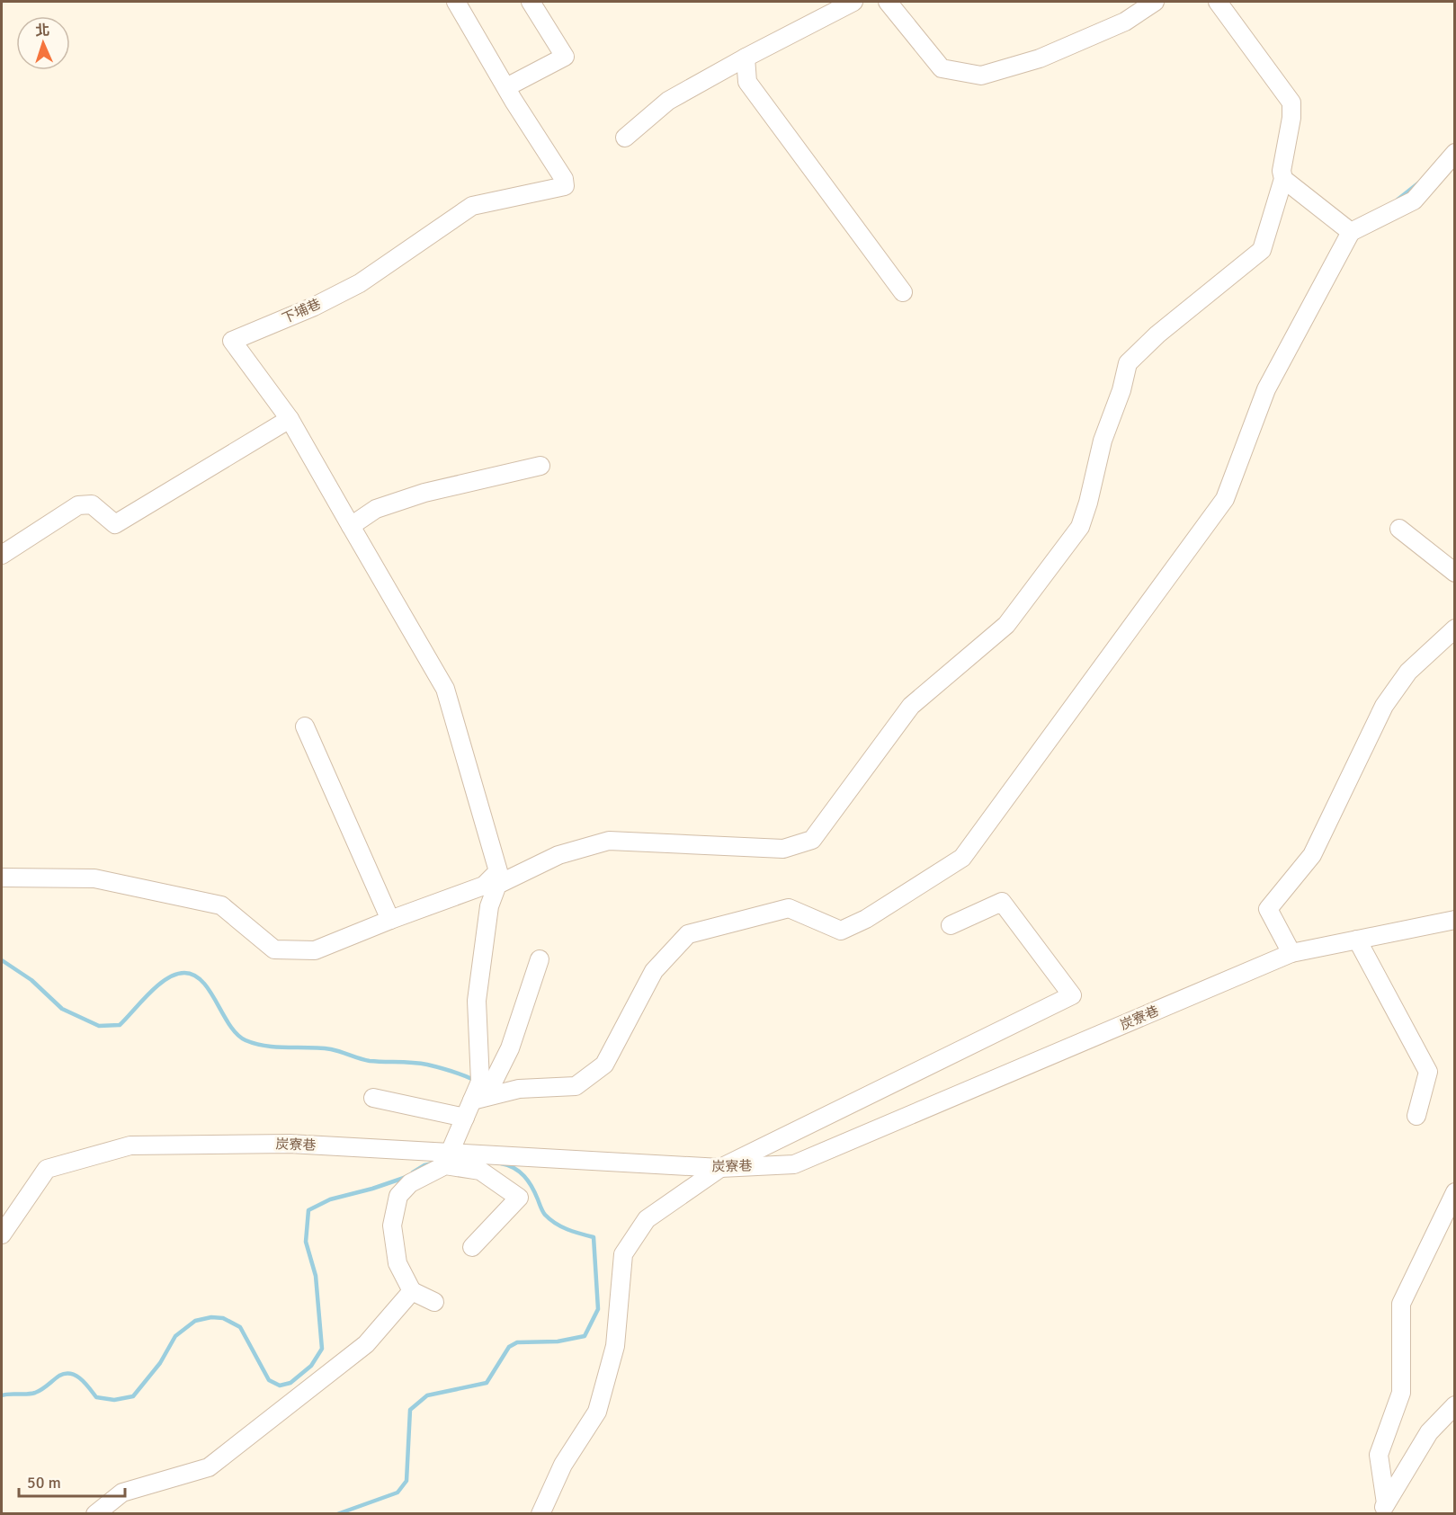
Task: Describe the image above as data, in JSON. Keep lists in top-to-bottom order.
{
  "streets": {
    "street": ["下埔巷", "炭寮巷"]
  },
  "scale_bar": "50 m",
  "north": "top"
}
